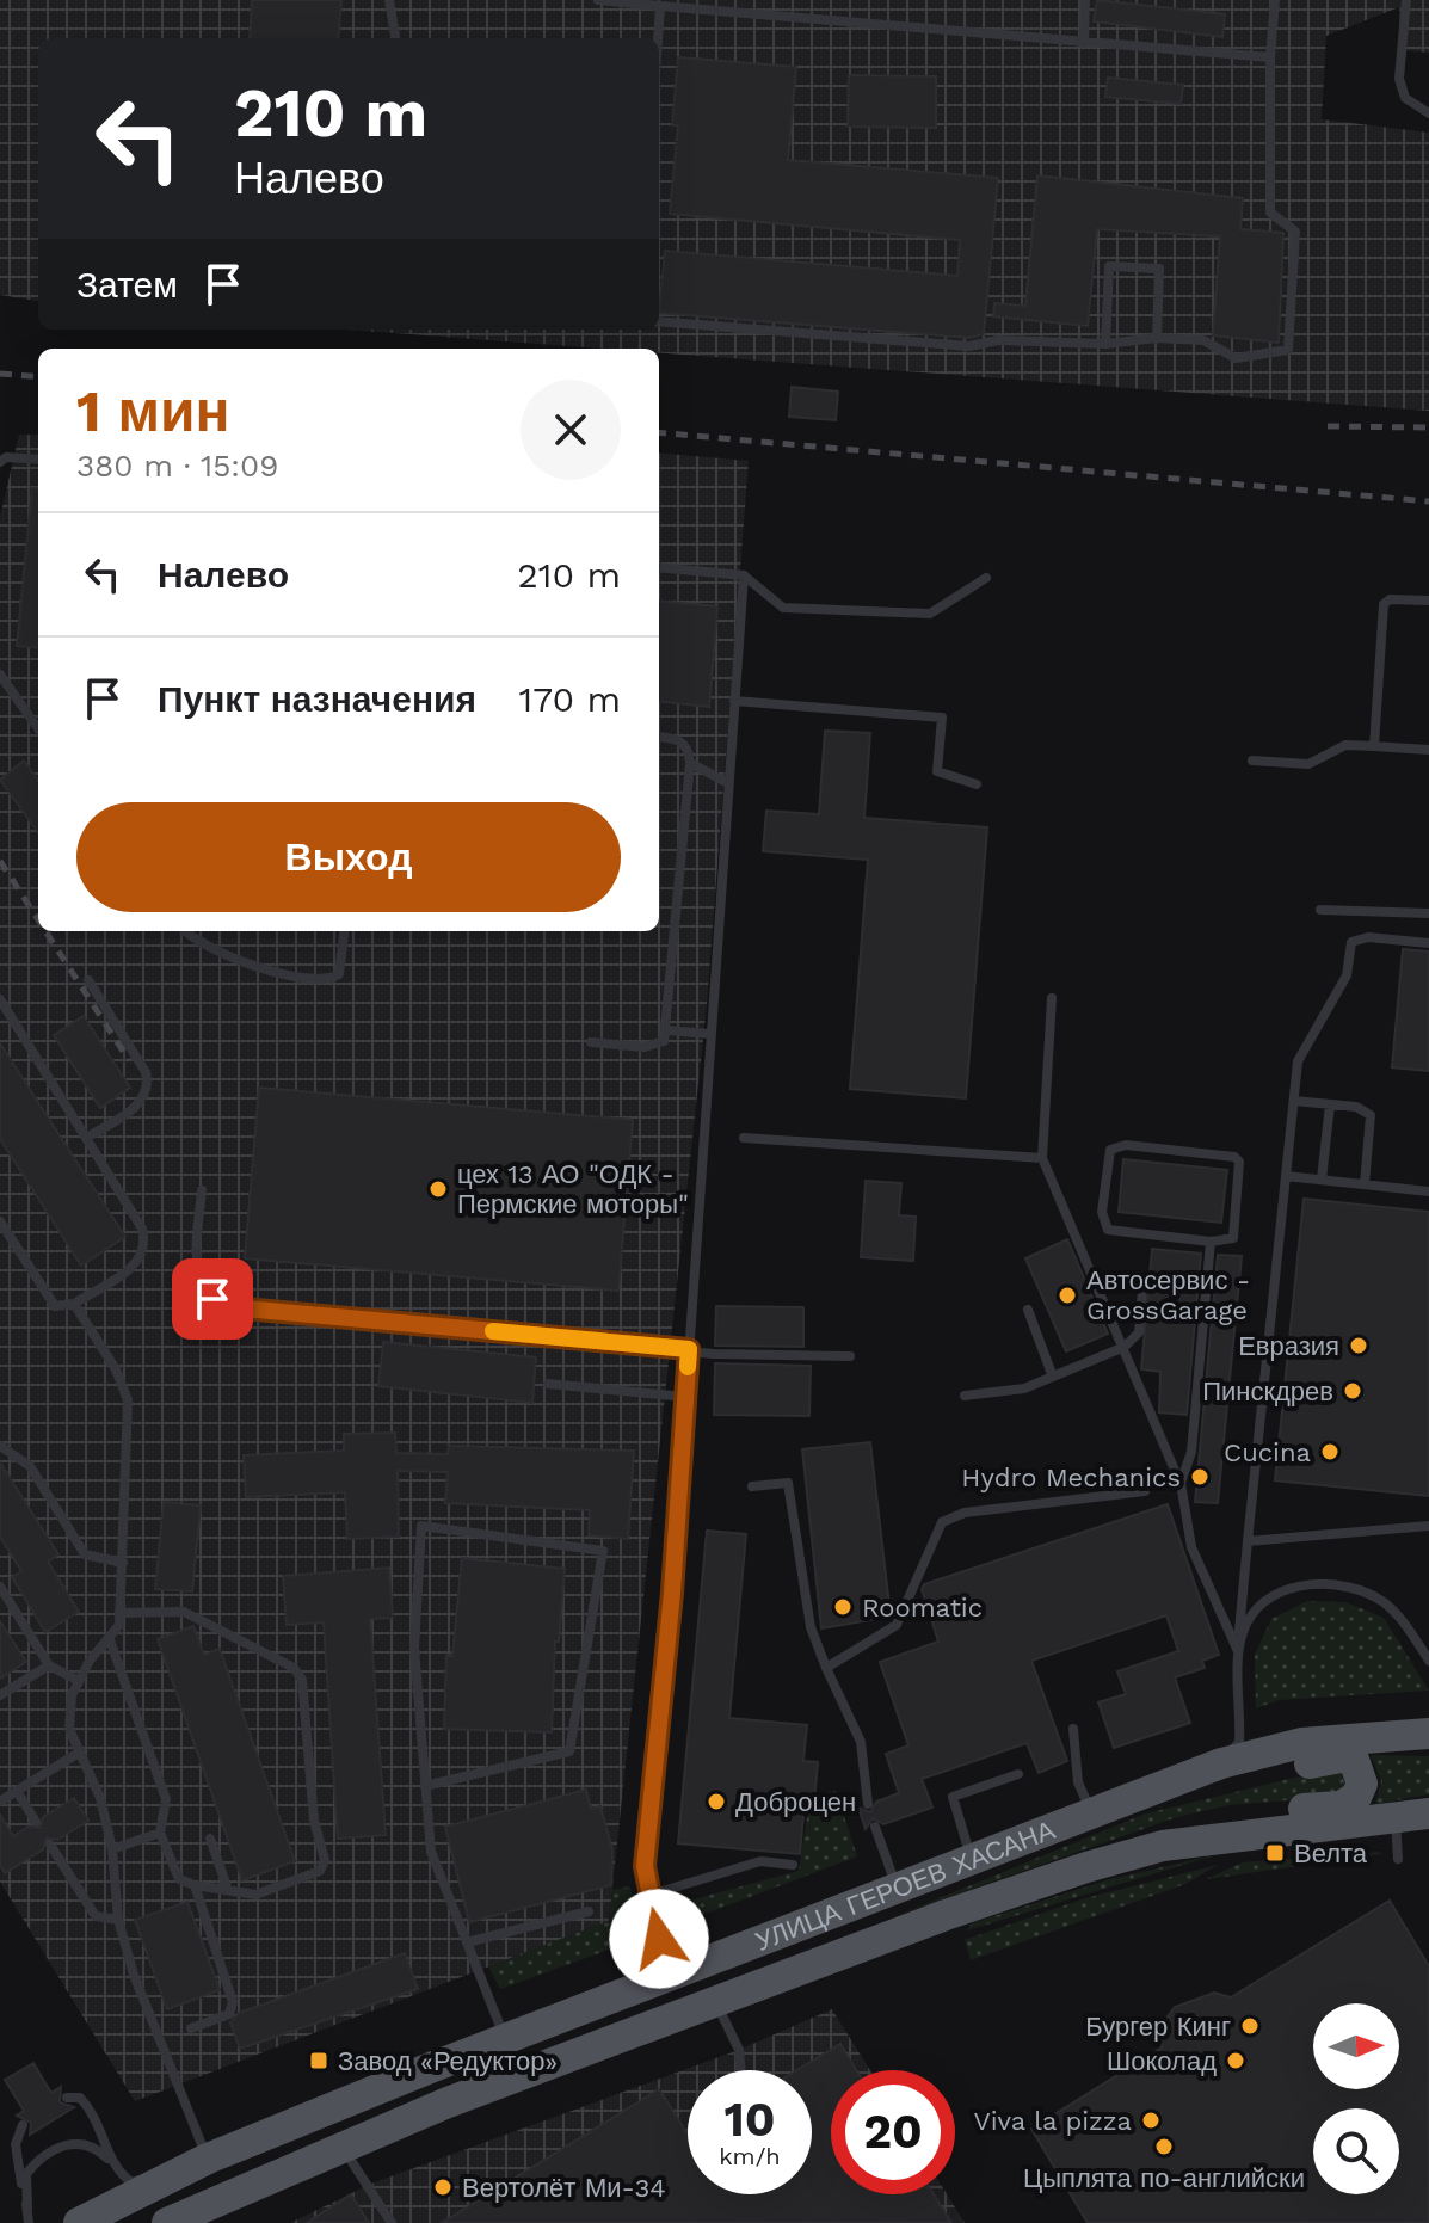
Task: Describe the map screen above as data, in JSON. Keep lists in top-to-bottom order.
{
  "streets": {
    "main road": ["УЛИЦА ГЕРОЕВ ХАСАНА"]
  },
  "places": {
    "other": [
      "цех 13 АО \"ОДК - Пермские моторы\"",
      "Автосервис - GrossGarage",
      "Евразия",
      "Пинскдрев",
      "Cucina",
      "Hydro Mechanics",
      "Roomatic",
      "Доброцен",
      "Бургер Кинг",
      "Шоколад",
      "Viva la pizza",
      "Цыплята по-английски",
      "Вертолёт Ми-34"
    ],
    "transit": ["Велта", "Завод «Редуктор»"]
  },
  "north": "right",
  "page": {
    "turn": ["210 m", "Налево"],
    "then": "Затем",
    "heading": ["1 мин", "380 m · 15:09"],
    "list": [
      {
        "name": "Налево",
        "value": "210 m"
      },
      {
        "name": "Пункт назначения",
        "value": "170 m"
      }
    ],
    "buttons": "Выход",
    "speed": "10 km/h",
    "limit": "20"
  }
}
